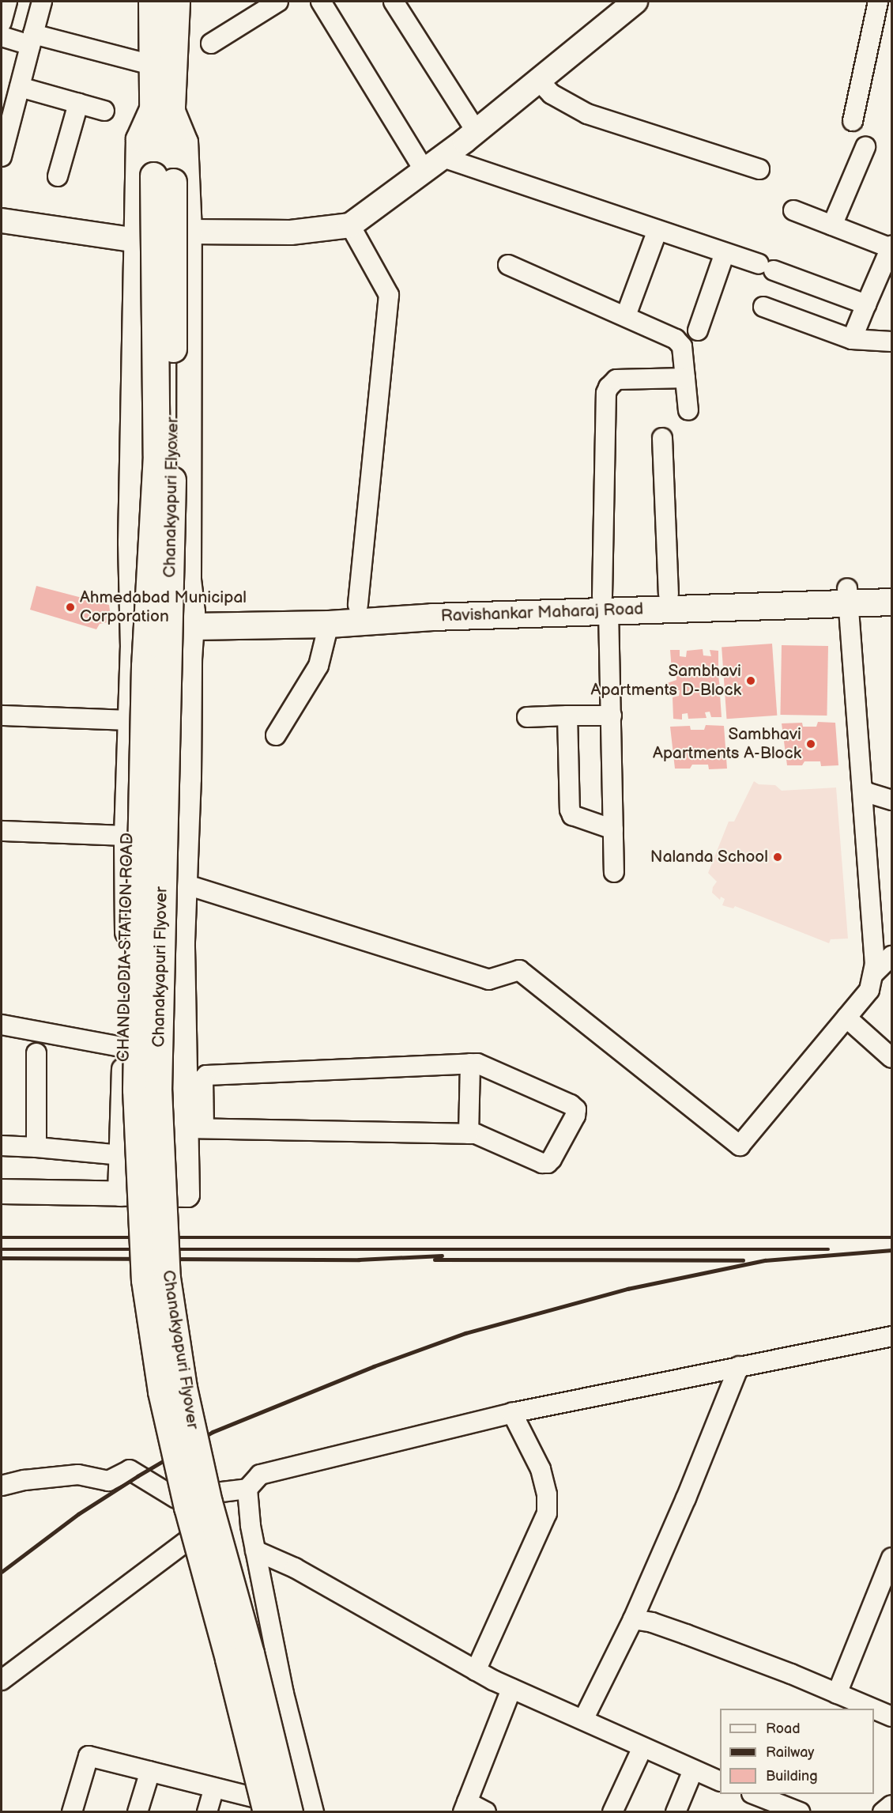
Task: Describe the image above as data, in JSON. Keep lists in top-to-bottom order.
{
  "streets": {
    "main road": ["Chanakyapuri Flyover", "Ravishankar Maharaj Road"],
    "street": ["CHANDLODIA STATION ROAD"]
  },
  "crossings": [
    ["Chanakyapuri Flyover", "CHANDLODIA STATION ROAD"]
  ],
  "places": [
    "Ahmedabad Municipal Corporation",
    "Sambhavi Apartments D-Block",
    "Sambhavi Apartments A-Block",
    "Nalanda School"
  ],
  "legend": ["Road", "Railway", "Building"]
}
